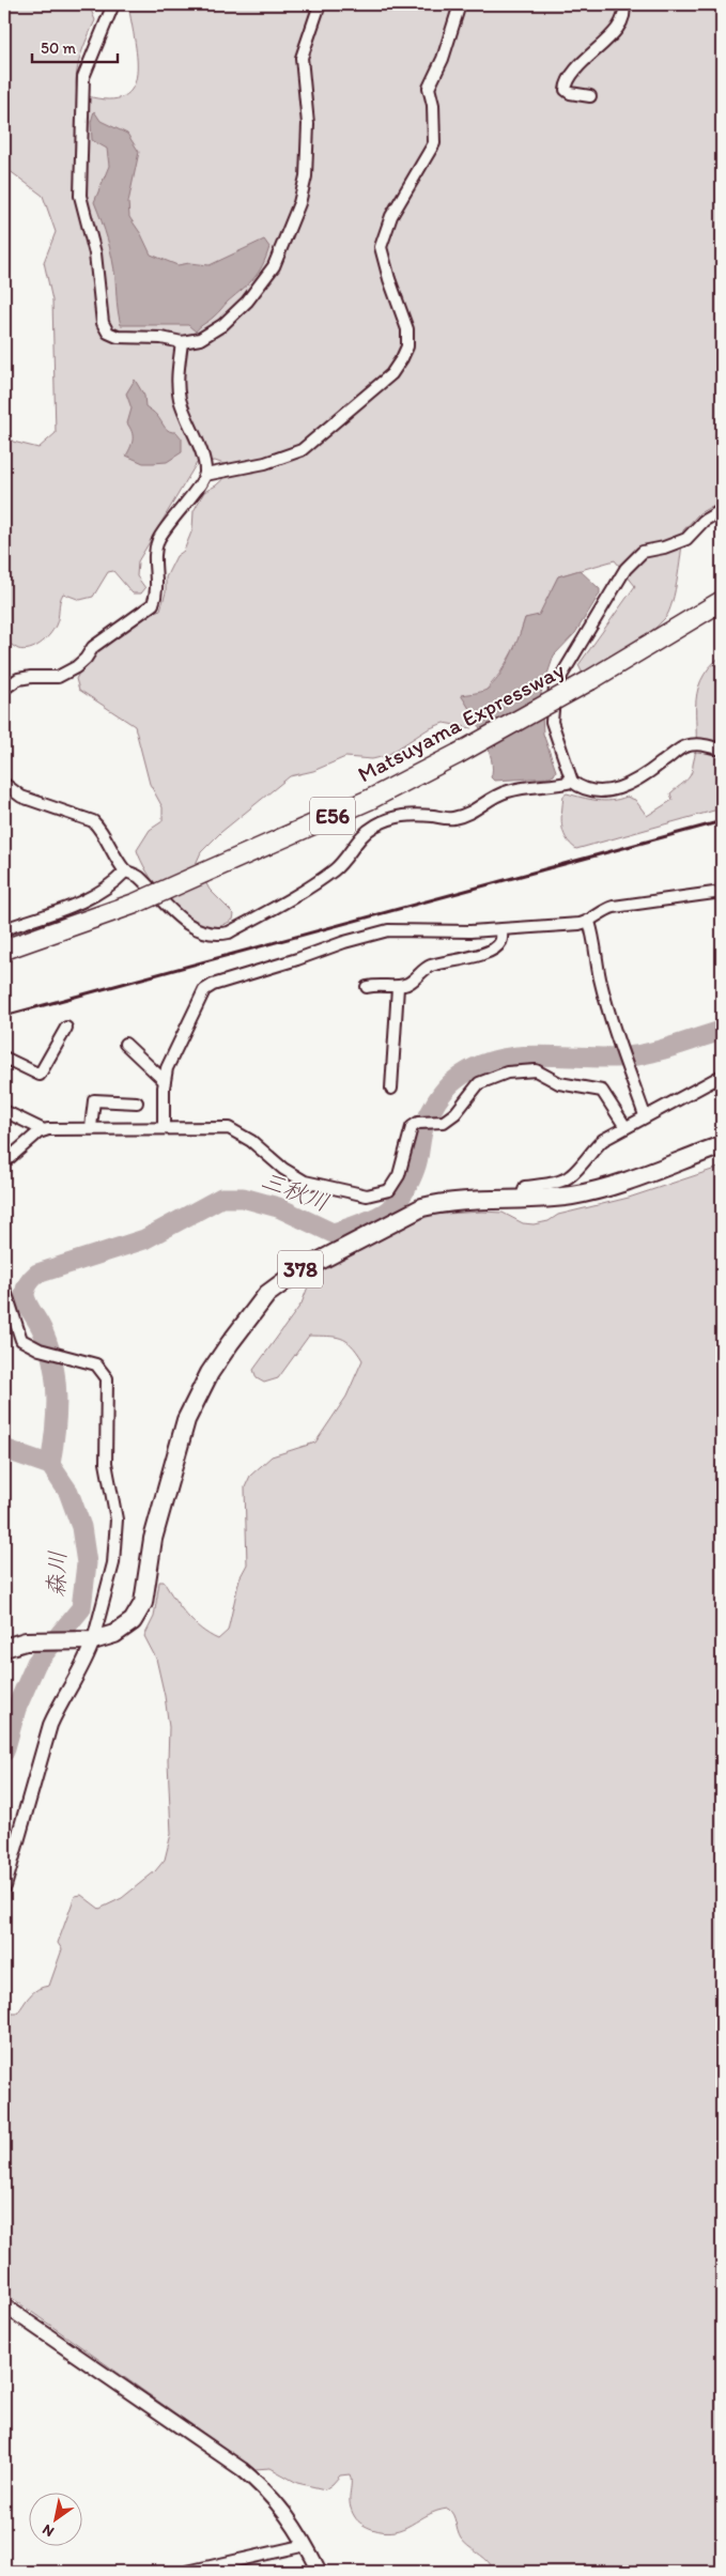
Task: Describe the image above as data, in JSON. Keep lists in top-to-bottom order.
{
  "streets": {
    "highway": ["Matsuyama Expressway", "E56", "378"]
  },
  "water": ["三秋川", "森川"],
  "scale_bar": "50 m",
  "north": "bottom left"
}
